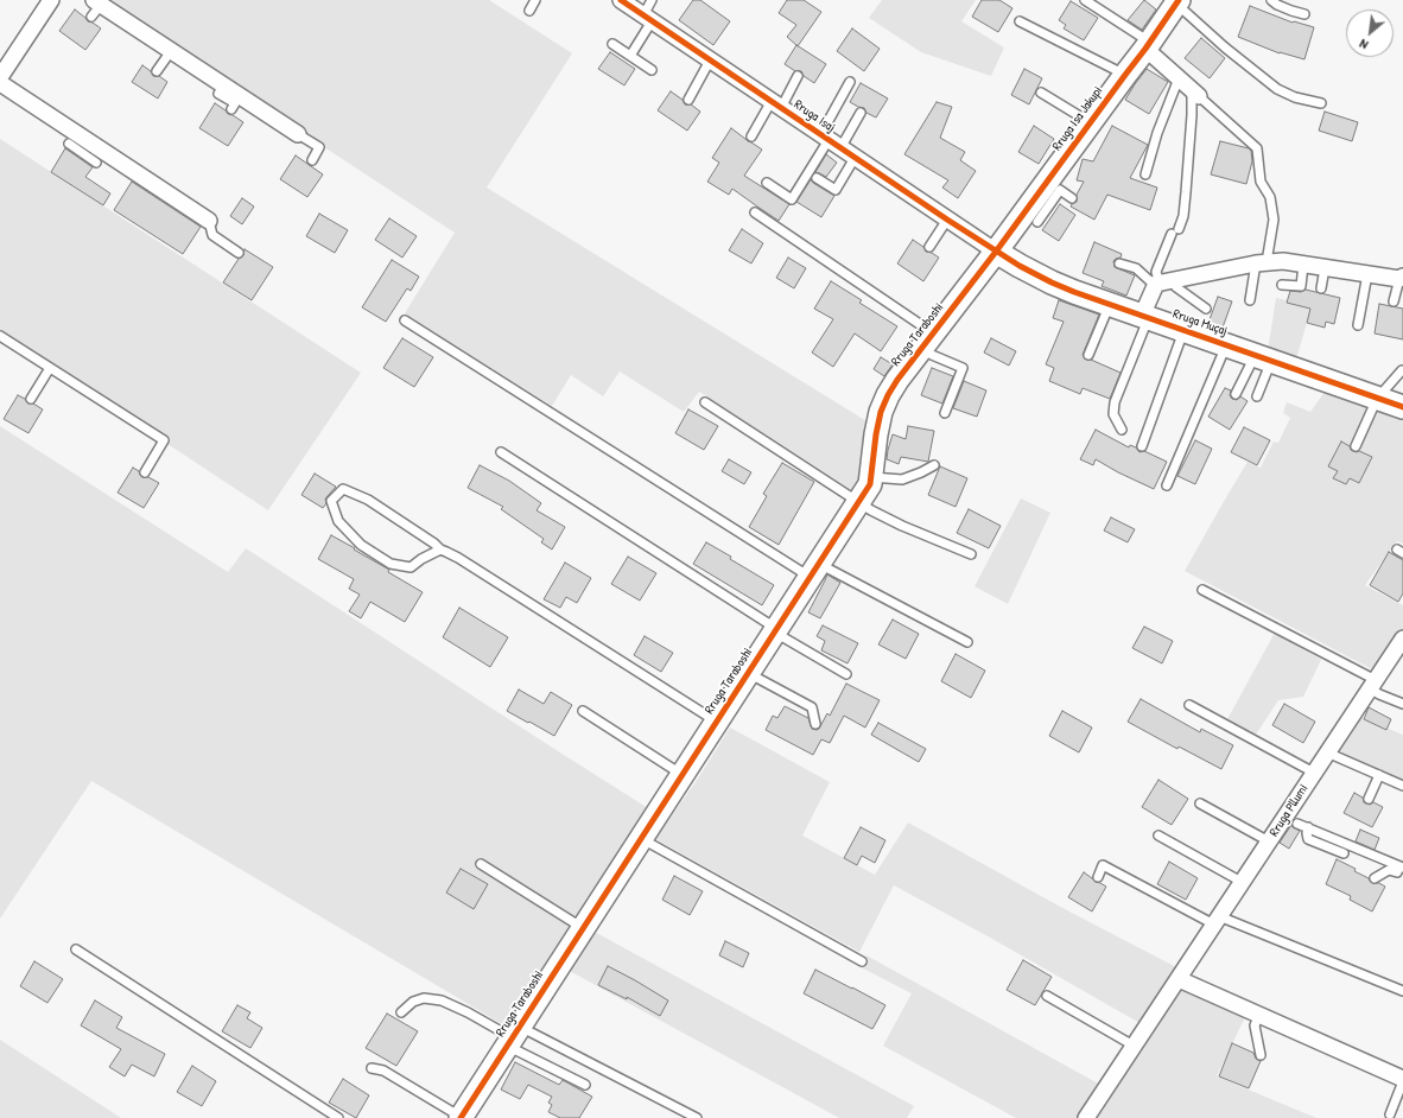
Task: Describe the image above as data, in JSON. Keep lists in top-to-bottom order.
{
  "streets": {
    "street": [
      "Rruga Isaj",
      "Rruga Isa Jakupi",
      "Rruga Muçaj",
      "Rruga Taraboshi",
      "Rruga Pllumi"
    ]
  },
  "crossings": [
    ["Rruga Isaj", "Rruga Isa Jakupi"],
    ["Rruga Isaj", "Rruga Muçaj"],
    ["Rruga Isaj", "Rruga Taraboshi"],
    ["Rruga Isa Jakupi", "Rruga Muçaj"],
    ["Rruga Isa Jakupi", "Rruga Taraboshi"],
    ["Rruga Muçaj", "Rruga Taraboshi"]
  ],
  "north": "bottom left"
}
